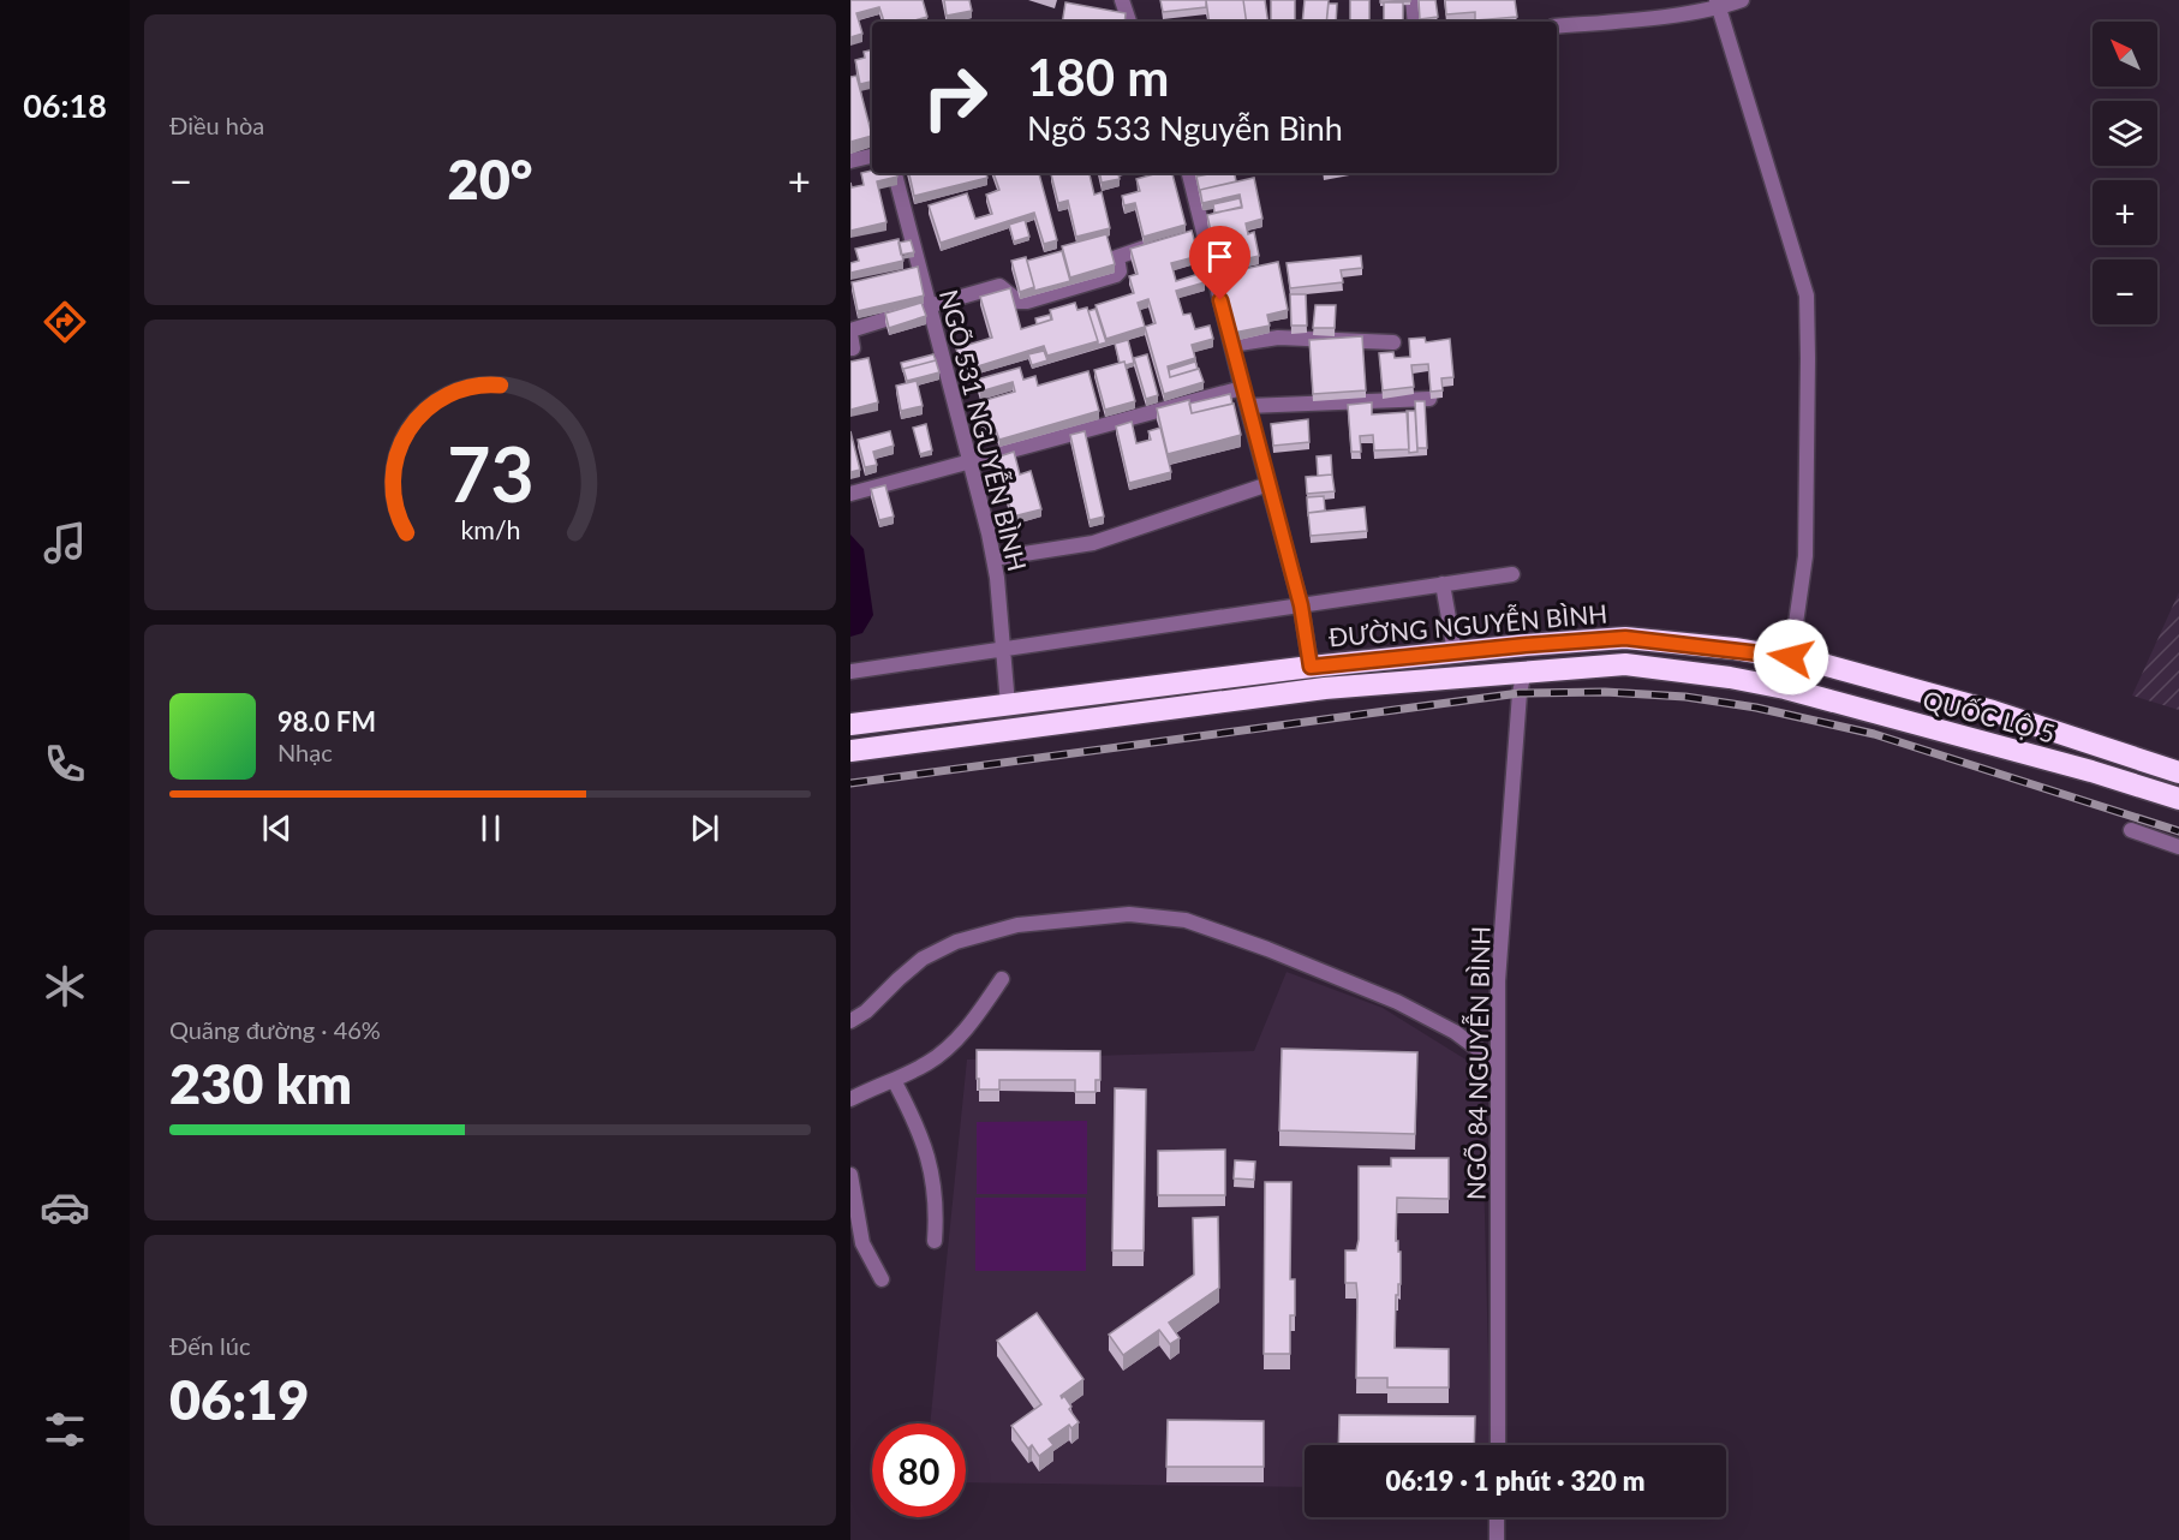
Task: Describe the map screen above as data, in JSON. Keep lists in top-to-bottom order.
{
  "streets": {
    "highway": ["ĐƯỜNG NGUYỄN BÌNH", "QUỐC LỘ 5"],
    "street": ["NGÕ 531 NGUYỄN BÌNH", "NGÕ 84 NGUYỄN BÌNH"]
  },
  "crossings": [
    ["NGÕ 531 NGUYỄN BÌNH", "ĐƯỜNG NGUYỄN BÌNH"],
    ["ĐƯỜNG NGUYỄN BÌNH", "QUỐC LỘ 5"],
    ["ĐƯỜNG NGUYỄN BÌNH", "NGÕ 84 NGUYỄN BÌNH"]
  ],
  "north": "top left",
  "page": {
    "tabs": "06:18",
    "tile": [
      "Điều hòa",
      ["Quãng đường · 46%", "230 km"],
      ["Đến lúc", "06:19"]
    ],
    "map_buttons": ["+", "−"],
    "turn": ["180 m", "Ngõ 533 Nguyễn Bình"],
    "heat": ["−", "20°", "+"],
    "song": ["98.0 FM", "Nhạc"],
    "limit": "80",
    "trip": "06:19 · 1 phút · 320 m",
    "gauge": ["73", "km/h"]
  }
}
